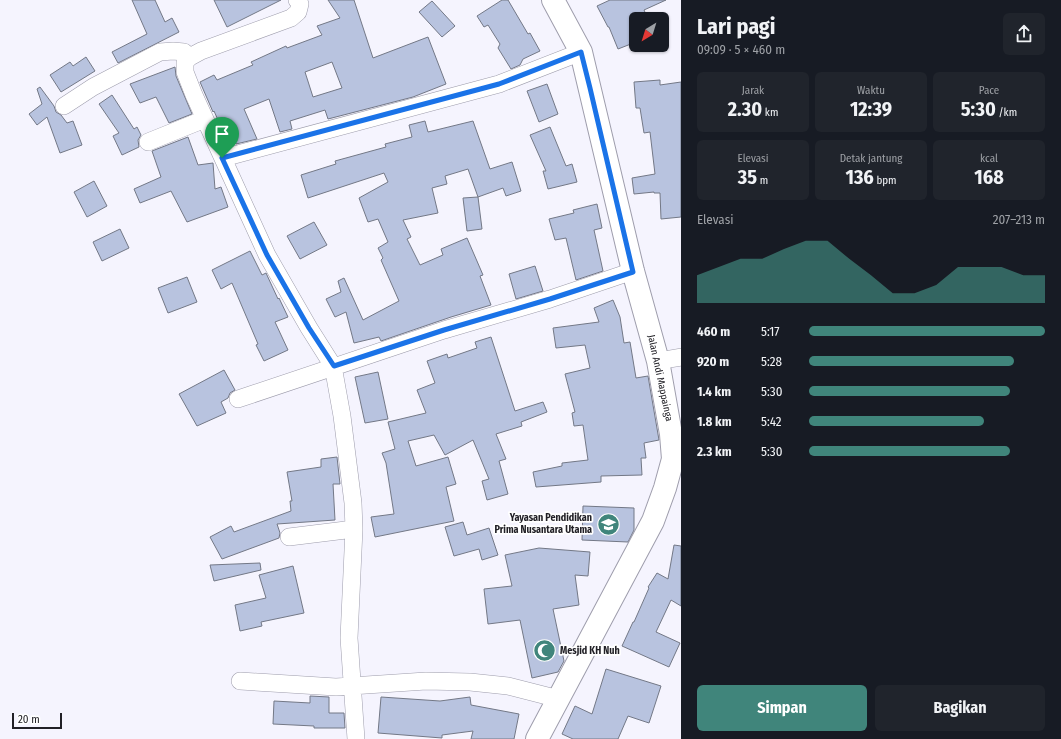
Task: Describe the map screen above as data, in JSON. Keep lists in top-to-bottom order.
{
  "streets": {
    "main road": ["Jalan Andi Mappainga"]
  },
  "places": {
    "school or university": ["Yayasan Pendidikan Prima Nusantara Utama"],
    "mosque": ["Mesjid KH Nuh"]
  },
  "scale_bar": "20 m",
  "north": "bottom left",
  "page": {
    "heading": ["Lari pagi", "09:09 · 5 × 460 m"],
    "stats": [
      ["Jarak", "2.30 km"],
      ["Waktu", "12:39"],
      ["Pace", "5:30 /km"],
      ["Elevasi", "35 m"],
      ["Detak jantung", "136 bpm"],
      ["kcal", "168"]
    ],
    "chart": ["Elevasi", "207–213 m"],
    "list": [
      {
        "name": "460 m",
        "note": "5:17"
      },
      {
        "name": "920 m",
        "note": "5:28"
      },
      {
        "name": "1.4 km",
        "note": "5:30"
      },
      {
        "name": "1.8 km",
        "note": "5:42"
      },
      {
        "name": "2.3 km",
        "note": "5:30"
      }
    ],
    "buttons": ["Simpan", "Bagikan"],
    "scale": "20 m"
  }
}
